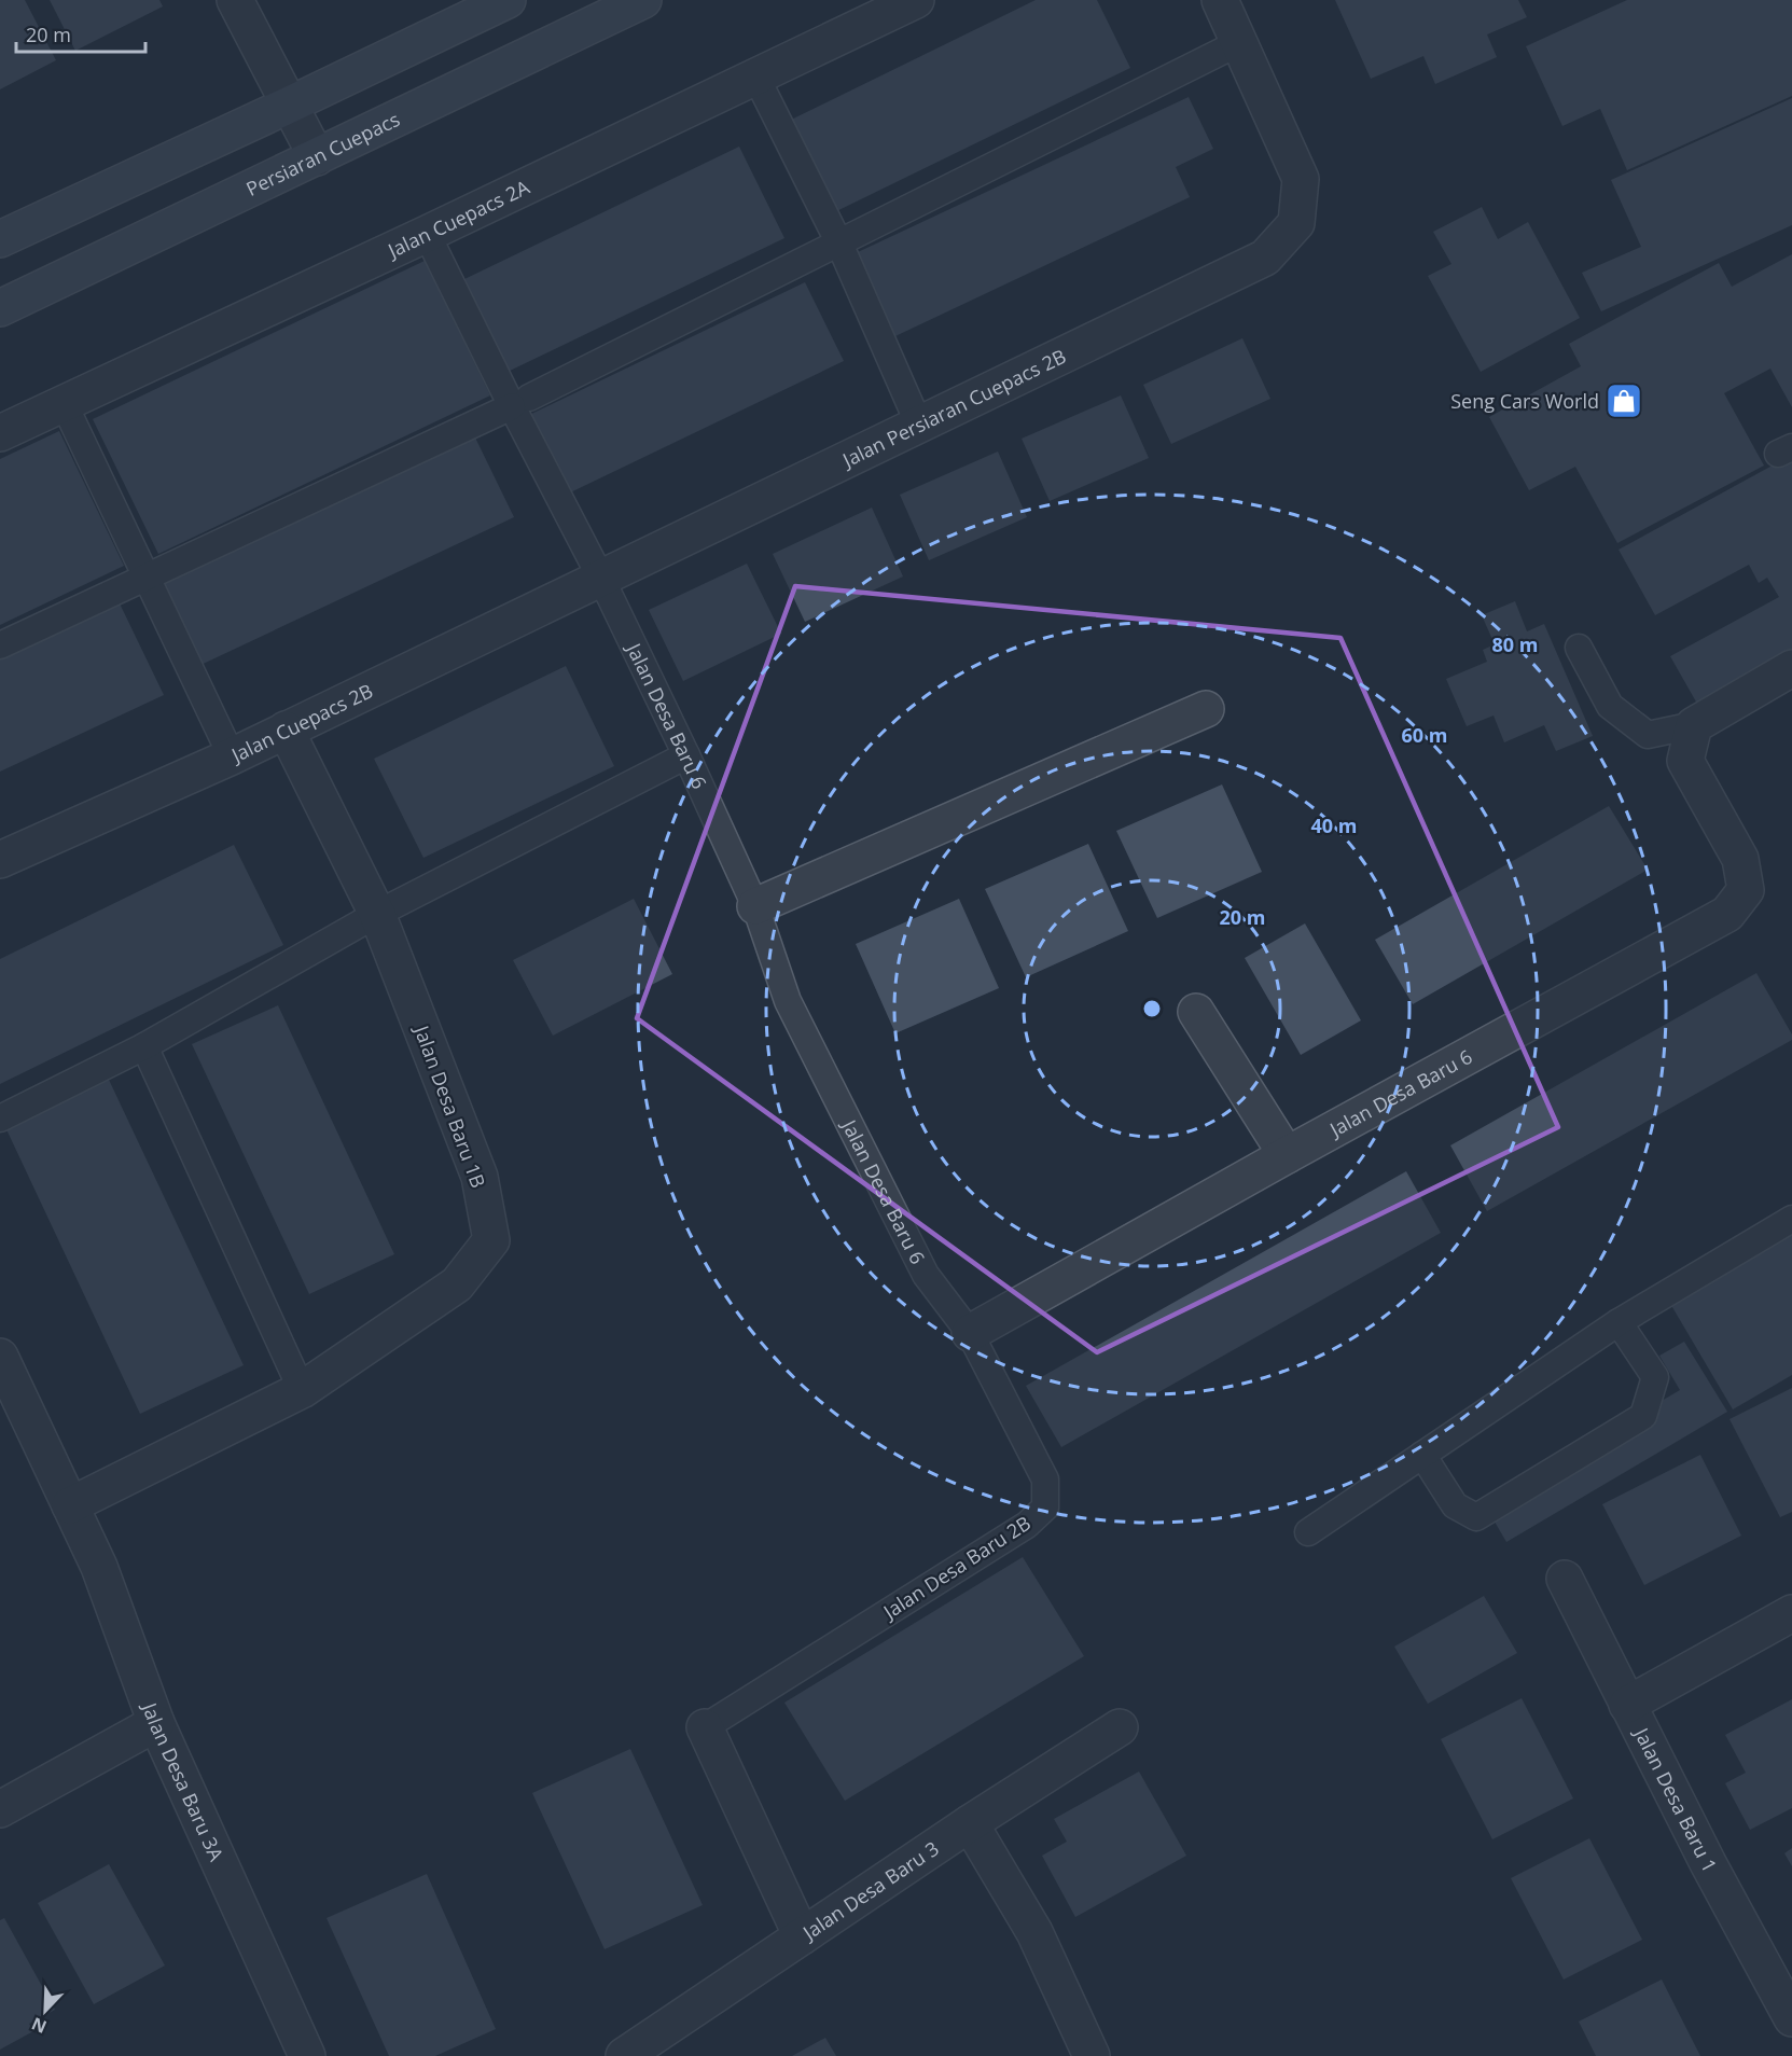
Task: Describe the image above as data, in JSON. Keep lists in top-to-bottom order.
{
  "streets": {
    "street": [
      "Persiaran Cuepacs",
      "Jalan Cuepacs 2A",
      "Jalan Persiaran Cuepacs 2B",
      "Jalan Desa Baru 6",
      "Jalan Cuepacs 2B",
      "Jalan Desa Baru 1B",
      "Jalan Desa Baru 3A",
      "Jalan Desa Baru 1",
      "Jalan Desa Baru 3"
    ],
    "lane": ["Jalan Desa Baru 2B"]
  },
  "crossings": [
    ["Jalan Cuepacs 2A", "Jalan Desa Baru 6"],
    ["Jalan Persiaran Cuepacs 2B", "Jalan Desa Baru 6"],
    ["Jalan Persiaran Cuepacs 2B", "Jalan Cuepacs 2B"],
    ["Jalan Desa Baru 6", "Jalan Cuepacs 2B"],
    ["Jalan Desa Baru 6", "Jalan Desa Baru 2B"],
    ["Jalan Cuepacs 2B", "Jalan Desa Baru 1B"],
    ["Jalan Desa Baru 1B", "Jalan Desa Baru 3A"]
  ],
  "places": {
    "shop": ["Seng Cars World"]
  },
  "scale_bar": "20 m",
  "north": "bottom left",
  "rings": [
    "80 m",
    "60 m",
    "40 m",
    "20 m"
  ]
}
